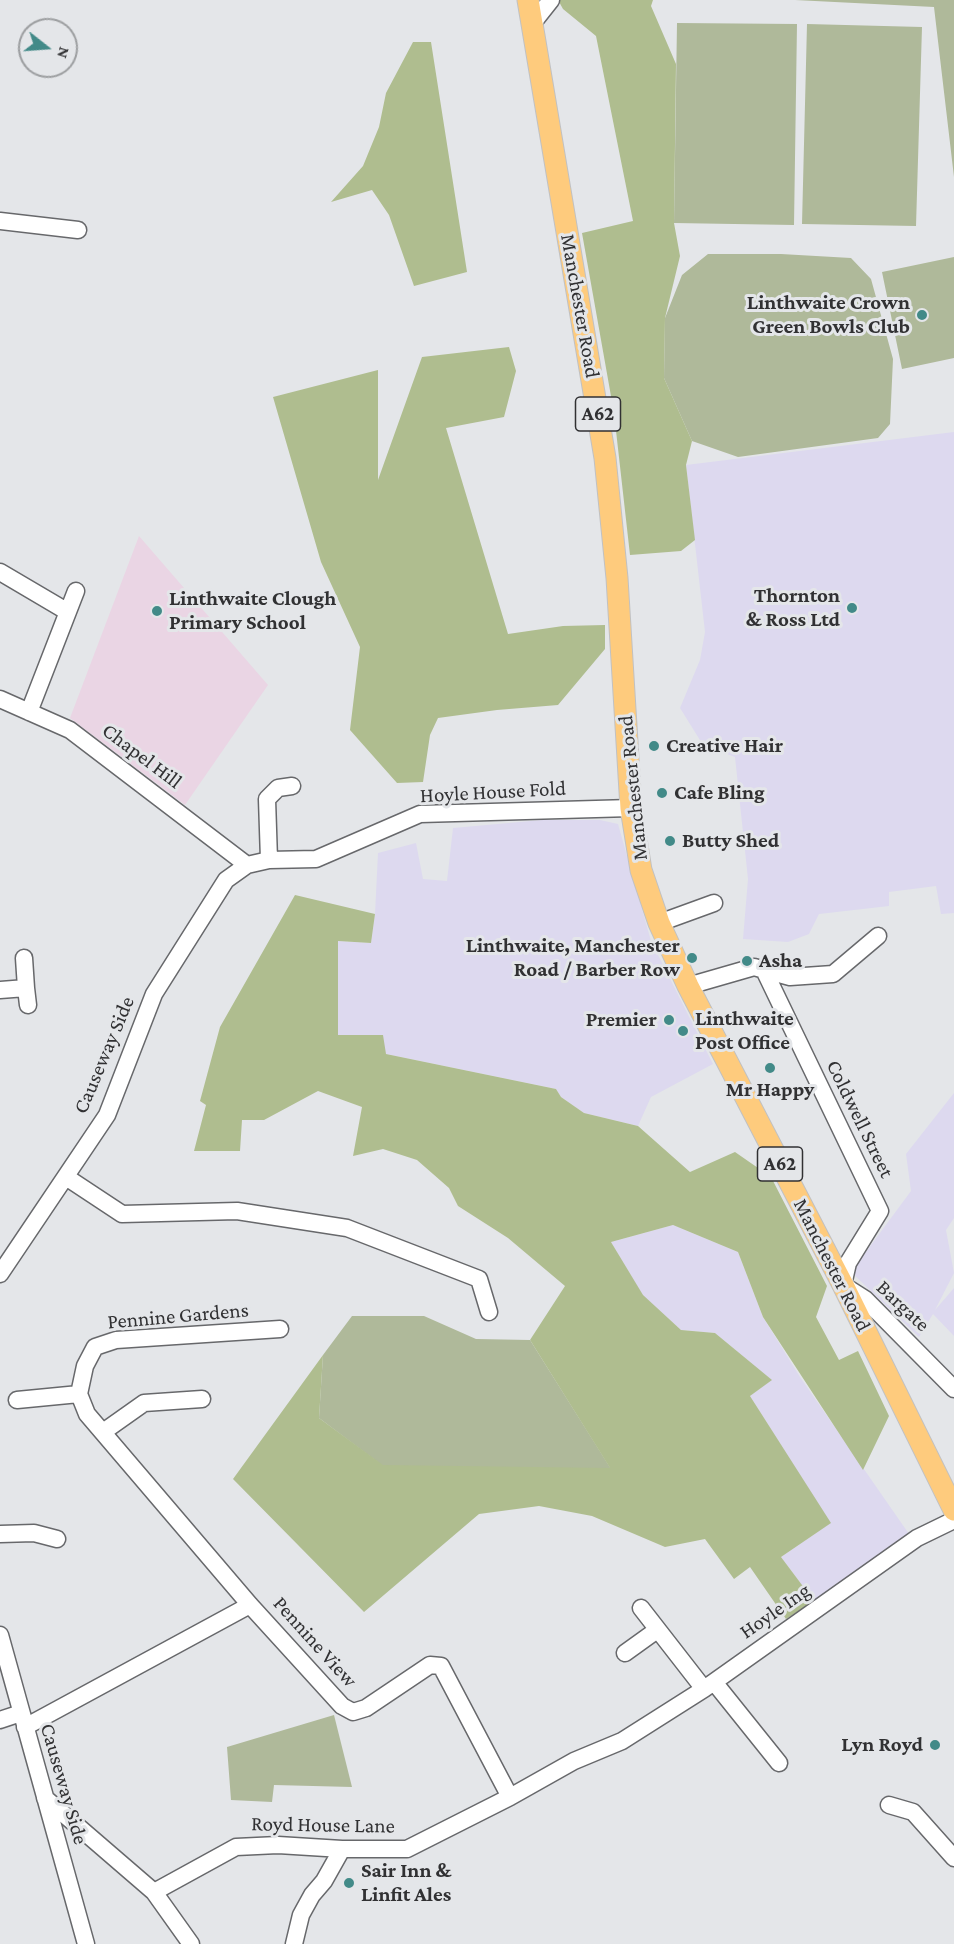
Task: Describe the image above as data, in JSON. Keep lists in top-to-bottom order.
{
  "streets": {
    "main road": ["Manchester Road", "A62"],
    "street": [
      "Chapel Hill",
      "Hoyle House Fold",
      "Causeway Side",
      "Coldwell Street",
      "Bargate",
      "Pennine Gardens",
      "Hoyle Ing",
      "Pennine View",
      "Royd House Lane"
    ]
  },
  "crossings": [
    ["Manchester Road", "Hoyle House Fold"],
    ["Manchester Road", "Coldwell Street"],
    ["Manchester Road", "Bargate"],
    ["Chapel Hill", "Hoyle House Fold"],
    ["Hoyle House Fold", "Causeway Side"],
    ["Causeway Side", "Pennine View"],
    ["Coldwell Street", "Bargate"],
    ["Hoyle Ing", "Royd House Lane"],
    ["Pennine View", "Royd House Lane"]
  ],
  "places": [
    "Linthwaite Crown Green Bowls Club",
    "Thornton & Ross Ltd",
    "Linthwaite Clough Primary School",
    "Creative Hair",
    "Cafe Bling",
    "Butty Shed",
    "Linthwaite, Manchester Road / Barber Row",
    "Asha",
    "Premier",
    "Linthwaite Post Office",
    "Mr Happy",
    "Lyn Royd",
    "Sair Inn & Linfit Ales"
  ],
  "north": "right"
}
